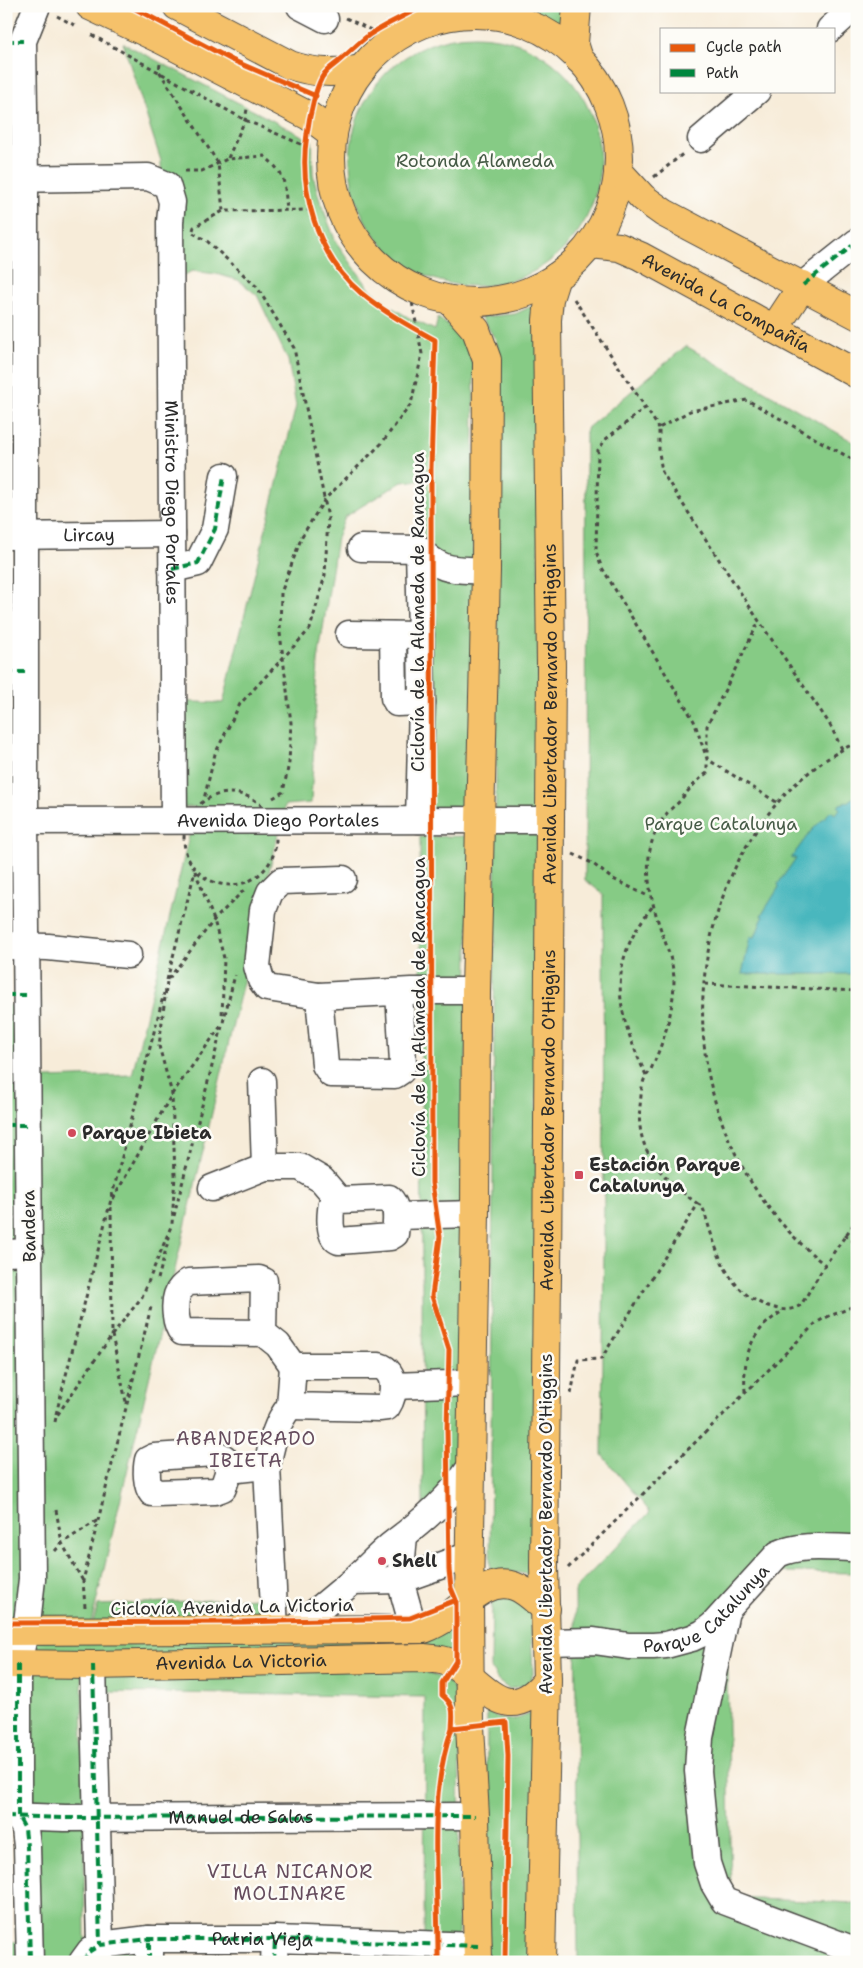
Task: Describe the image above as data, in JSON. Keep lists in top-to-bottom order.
{
  "streets": {
    "main road": ["Avenida La Compañía", "Avenida Libertador Bernardo O'Higgins", "Avenida La Victoria"],
    "street": [
      "Ministro Diego Portales",
      "Lircay",
      "Avenida Diego Portales",
      "Bandera",
      "Parque Catalunya",
      "Manuel de Salas",
      "Patria Vieja"
    ],
    "cycle path": ["Ciclovía de la Alameda de Rancagua", "Ciclovía Avenida La Victoria"]
  },
  "crossings": [
    ["Ministro Diego Portales", "Lircay"],
    ["Ministro Diego Portales", "Avenida Diego Portales"],
    ["Lircay", "Bandera"],
    ["Avenida Libertador Bernardo O'Higgins", "Avenida Diego Portales"],
    ["Avenida Libertador Bernardo O'Higgins", "Parque Catalunya"],
    ["Avenida Libertador Bernardo O'Higgins", "Avenida La Victoria"],
    ["Avenida Diego Portales", "Bandera"],
    ["Bandera", "Avenida La Victoria"],
    ["Bandera", "Manuel de Salas"],
    ["Parque Catalunya", "Avenida La Victoria"]
  ],
  "districts": ["ABANDERADO IBIETA", "VILLA NICANOR MOLINARE"],
  "parks": ["Rotonda Alameda", "Parque Catalunya"],
  "places": {
    "other": ["Parque Ibieta", "Shell"],
    "transit": ["Estación Parque Catalunya"]
  },
  "legend": ["Cycle path", "Path"]
}
